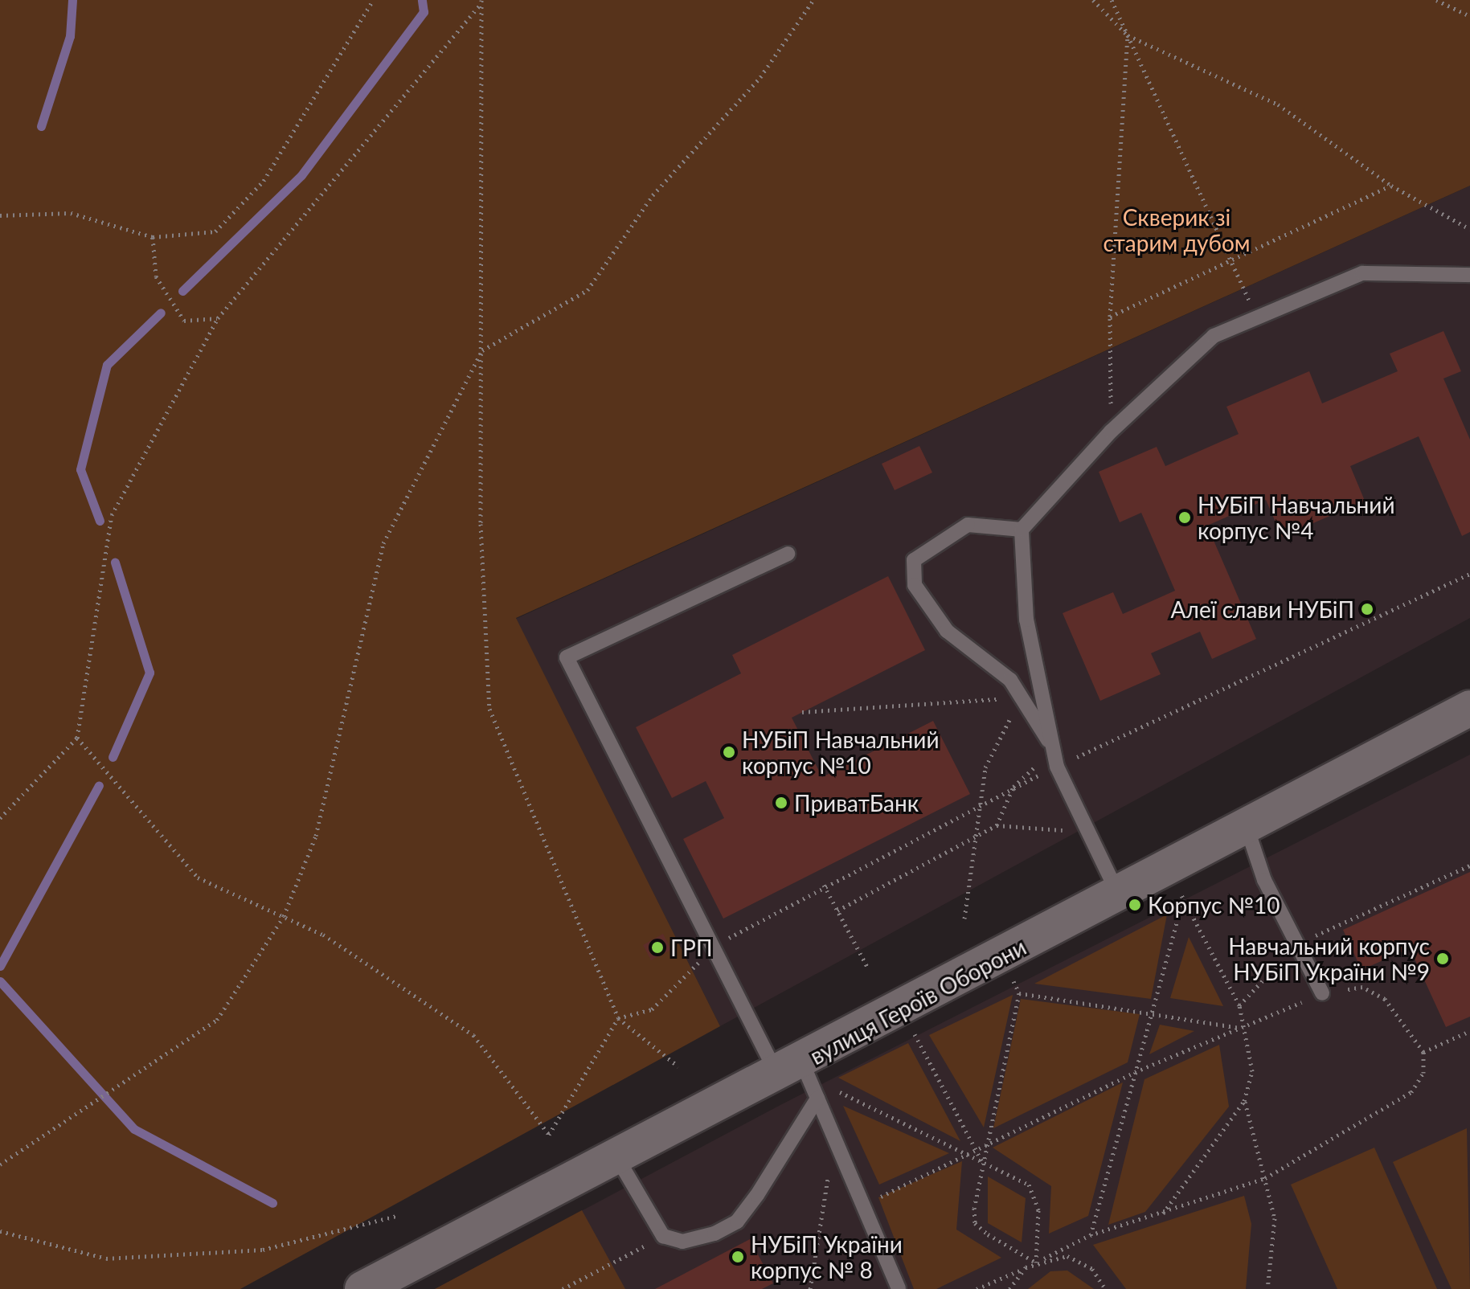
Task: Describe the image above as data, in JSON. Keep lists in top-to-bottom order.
{
  "streets": {
    "street": ["вулиця Героїв Оборони"]
  },
  "parks": ["Скверик зі старим дубом"],
  "places": [
    "НУБіП Навчальний корпус №4",
    "Алеї слави НУБіП",
    "НУБіП Навчальний корпус №10",
    "ПриватБанк",
    "Корпус №10",
    "ГРП",
    "Навчальний корпус НУБіП України №9",
    "НУБіП України корпус № 8"
  ]
}
